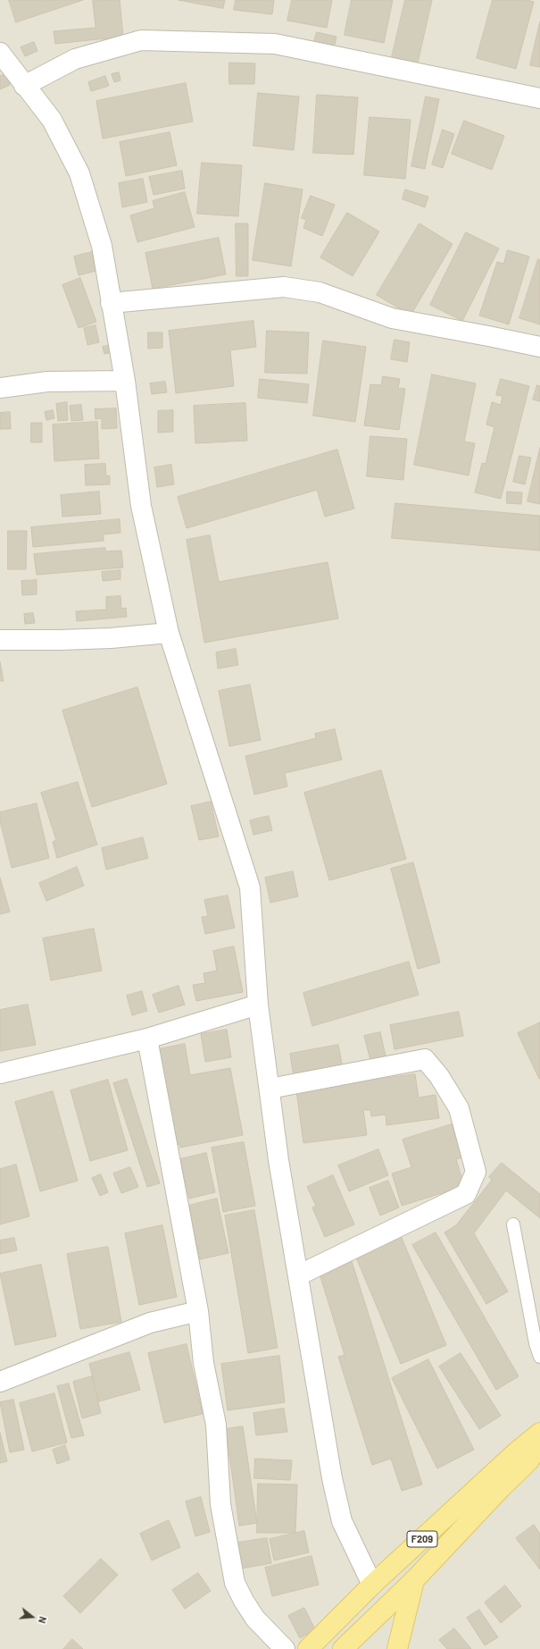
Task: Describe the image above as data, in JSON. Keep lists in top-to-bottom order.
{
  "streets": {
    "main road": ["F209"]
  },
  "north": "right"
}
